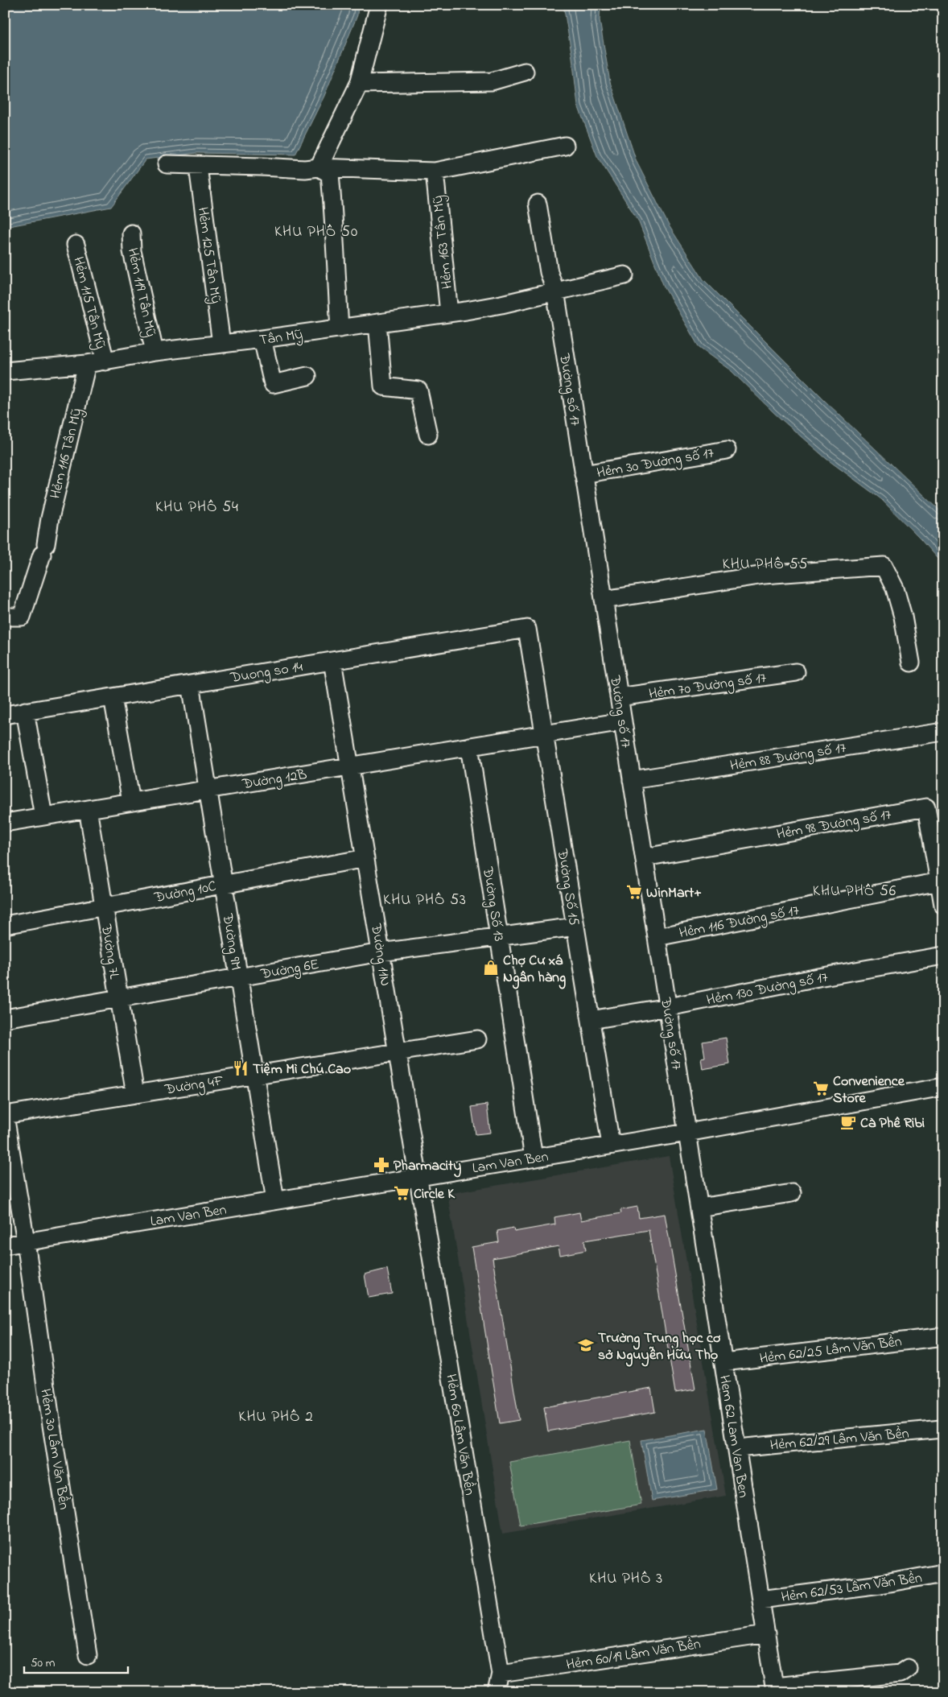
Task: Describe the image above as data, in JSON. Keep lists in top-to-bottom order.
{
  "streets": {
    "street": [
      "Hẻm 163 Tân Mỹ",
      "Hẻm 125 Tân Mỹ",
      "Hẻm 119 Tân Mỹ",
      "Hẻm 115 Tân Mỹ",
      "Tân Mỹ",
      "Đường số 17",
      "Hẻm 116 Tân Mỹ",
      "Hẻm 30 Đường số 17",
      "Duong so 14",
      "Hẻm 70 Đường số 17",
      "Hẻm 88 Đường số 17",
      "Đường 12B",
      "Hẻm 98 Đường số 17",
      "Đường Số 15",
      "Đường 10C",
      "Đường Số 13",
      "Hẻm 116 Đường số 17",
      "Đường 9M",
      "Đường 7L",
      "Đường 11N",
      "Đường 6E",
      "Hẻm 130 Đường số 17",
      "Đường 4F",
      "Lam Van Ben",
      "Hẻm 62/25 Lâm Văn Bền",
      "Hẻm 60 Lâm Văn Bền",
      "Hem 62 Lam Van Ben",
      "Hẻm 62/29 Lâm Văn Bền",
      "Hẻm 30 Lâm Văn Bền",
      "Hẻm 62/53 Lâm Văn Bền",
      "Hẻm 60/19 Lâm Văn Bền"
    ]
  },
  "crossings": [
    ["Hẻm 163 Tân Mỹ", "Tân Mỹ"],
    ["Hẻm 125 Tân Mỹ", "Tân Mỹ"],
    ["Hẻm 119 Tân Mỹ", "Tân Mỹ"],
    ["Hẻm 115 Tân Mỹ", "Tân Mỹ"],
    ["Tân Mỹ", "Đường số 17"],
    ["Tân Mỹ", "Hẻm 116 Tân Mỹ"],
    ["Đường số 17", "Hẻm 30 Đường số 17"],
    ["Đường số 17", "Hẻm 70 Đường số 17"],
    ["Đường số 17", "Hẻm 88 Đường số 17"],
    ["Đường số 17", "Đường 12B"],
    ["Đường số 17", "Hẻm 98 Đường số 17"],
    ["Đường số 17", "Hẻm 116 Đường số 17"],
    ["Đường số 17", "Hẻm 130 Đường số 17"],
    ["Đường số 17", "Lam Van Ben"],
    ["Đường số 17", "Hem 62 Lam Van Ben"],
    ["Duong so 14", "Đường Số 15"],
    ["Duong so 14", "Đường 9M"],
    ["Duong so 14", "Đường 11N"],
    ["Đường 12B", "Đường Số 15"],
    ["Đường 12B", "Đường Số 13"],
    ["Đường 12B", "Đường 9M"],
    ["Đường 12B", "Đường 7L"],
    ["Đường 12B", "Đường 11N"],
    ["Hẻm 98 Đường số 17", "Hẻm 116 Đường số 17"],
    ["Đường Số 15", "Đường 6E"],
    ["Đường Số 15", "Hẻm 130 Đường số 17"],
    ["Đường Số 15", "Lam Van Ben"],
    ["Đường 10C", "Đường 9M"],
    ["Đường 10C", "Đường 7L"],
    ["Đường 10C", "Đường 11N"],
    ["Đường Số 13", "Đường 6E"],
    ["Đường Số 13", "Lam Van Ben"],
    ["Đường 9M", "Đường 6E"],
    ["Đường 9M", "Đường 4F"],
    ["Đường 9M", "Lam Van Ben"],
    ["Đường 7L", "Đường 6E"],
    ["Đường 7L", "Đường 4F"],
    ["Đường 11N", "Đường 6E"],
    ["Đường 11N", "Đường 4F"],
    ["Đường 11N", "Lam Van Ben"],
    ["Đường 11N", "Hẻm 60 Lâm Văn Bền"],
    ["Đường 4F", "Hẻm 30 Lâm Văn Bền"],
    ["Lam Van Ben", "Hẻm 60 Lâm Văn Bền"],
    ["Lam Van Ben", "Hem 62 Lam Van Ben"],
    ["Lam Van Ben", "Hẻm 30 Lâm Văn Bền"],
    ["Hẻm 62/25 Lâm Văn Bền", "Hem 62 Lam Van Ben"],
    ["Hẻm 60 Lâm Văn Bền", "Hẻm 60/19 Lâm Văn Bền"],
    ["Hem 62 Lam Van Ben", "Hẻm 62/29 Lâm Văn Bền"],
    ["Hem 62 Lam Van Ben", "Hẻm 62/53 Lâm Văn Bền"],
    ["Hem 62 Lam Van Ben", "Hẻm 60/19 Lâm Văn Bền"]
  ],
  "districts": [
    "KHU PHỐ 50",
    "KHU PHỐ 54",
    "KHU PHỐ 55",
    "KHU PHỐ 56",
    "KHU PHỐ 53",
    "KHU PHỐ 2",
    "KHU PHỐ 3"
  ],
  "places": {
    "supermarket": ["WinMart+", "Convenience Store", "Circle K"],
    "shop": ["Chợ Cư xá Ngân hàng"],
    "restaurant": ["Tiệm Mì Chú Cao"],
    "cafe": ["Cà Phê Ribi"],
    "pharmacy": ["Pharmacity"],
    "school or university": ["Trường Trung học cơ sở Nguyễn Hữu Thọ"]
  },
  "scale_bar": "50 m"
}
